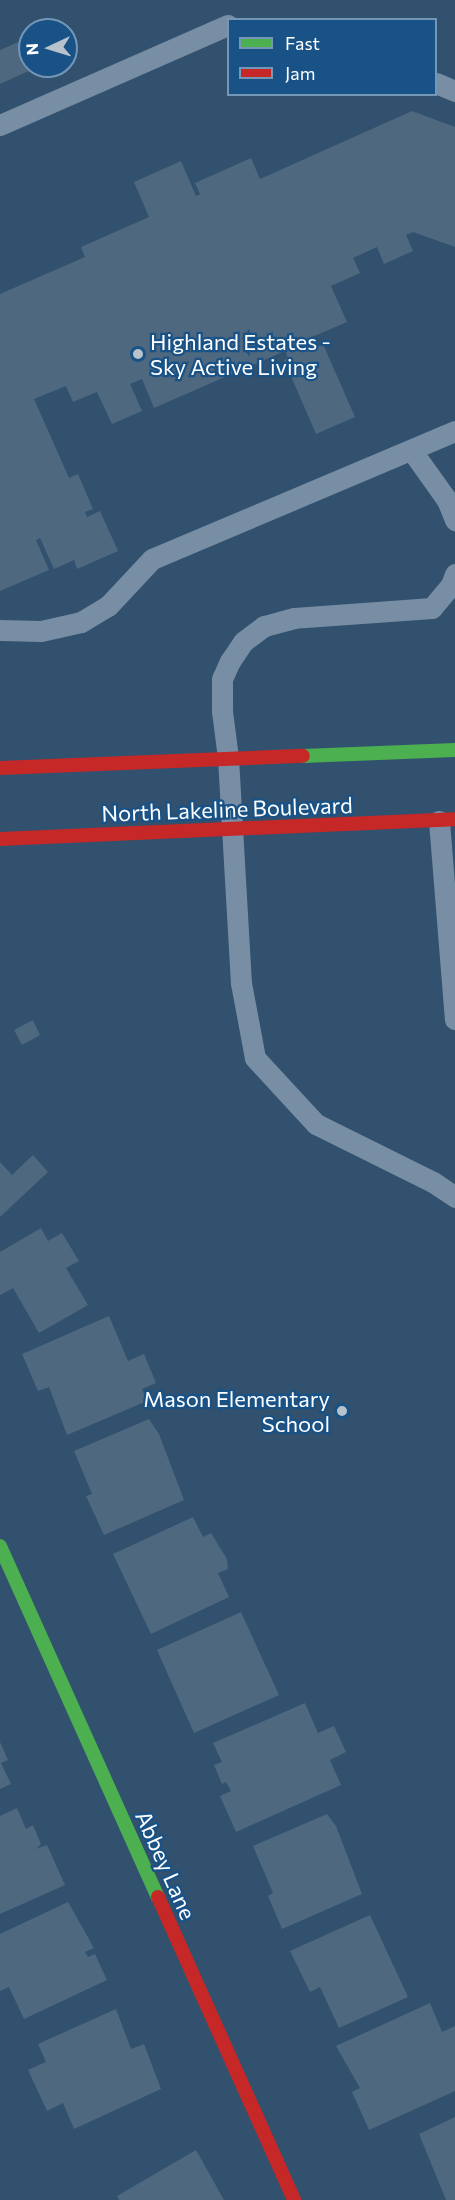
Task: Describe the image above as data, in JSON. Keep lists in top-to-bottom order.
{
  "streets": {
    "main road": ["North Lakeline Boulevard", "Abbey Lane"]
  },
  "places": ["Highland Estates - Sky Active Living", "Mason Elementary School"],
  "legend": ["Fast", "Jam"],
  "north": "left"
}
